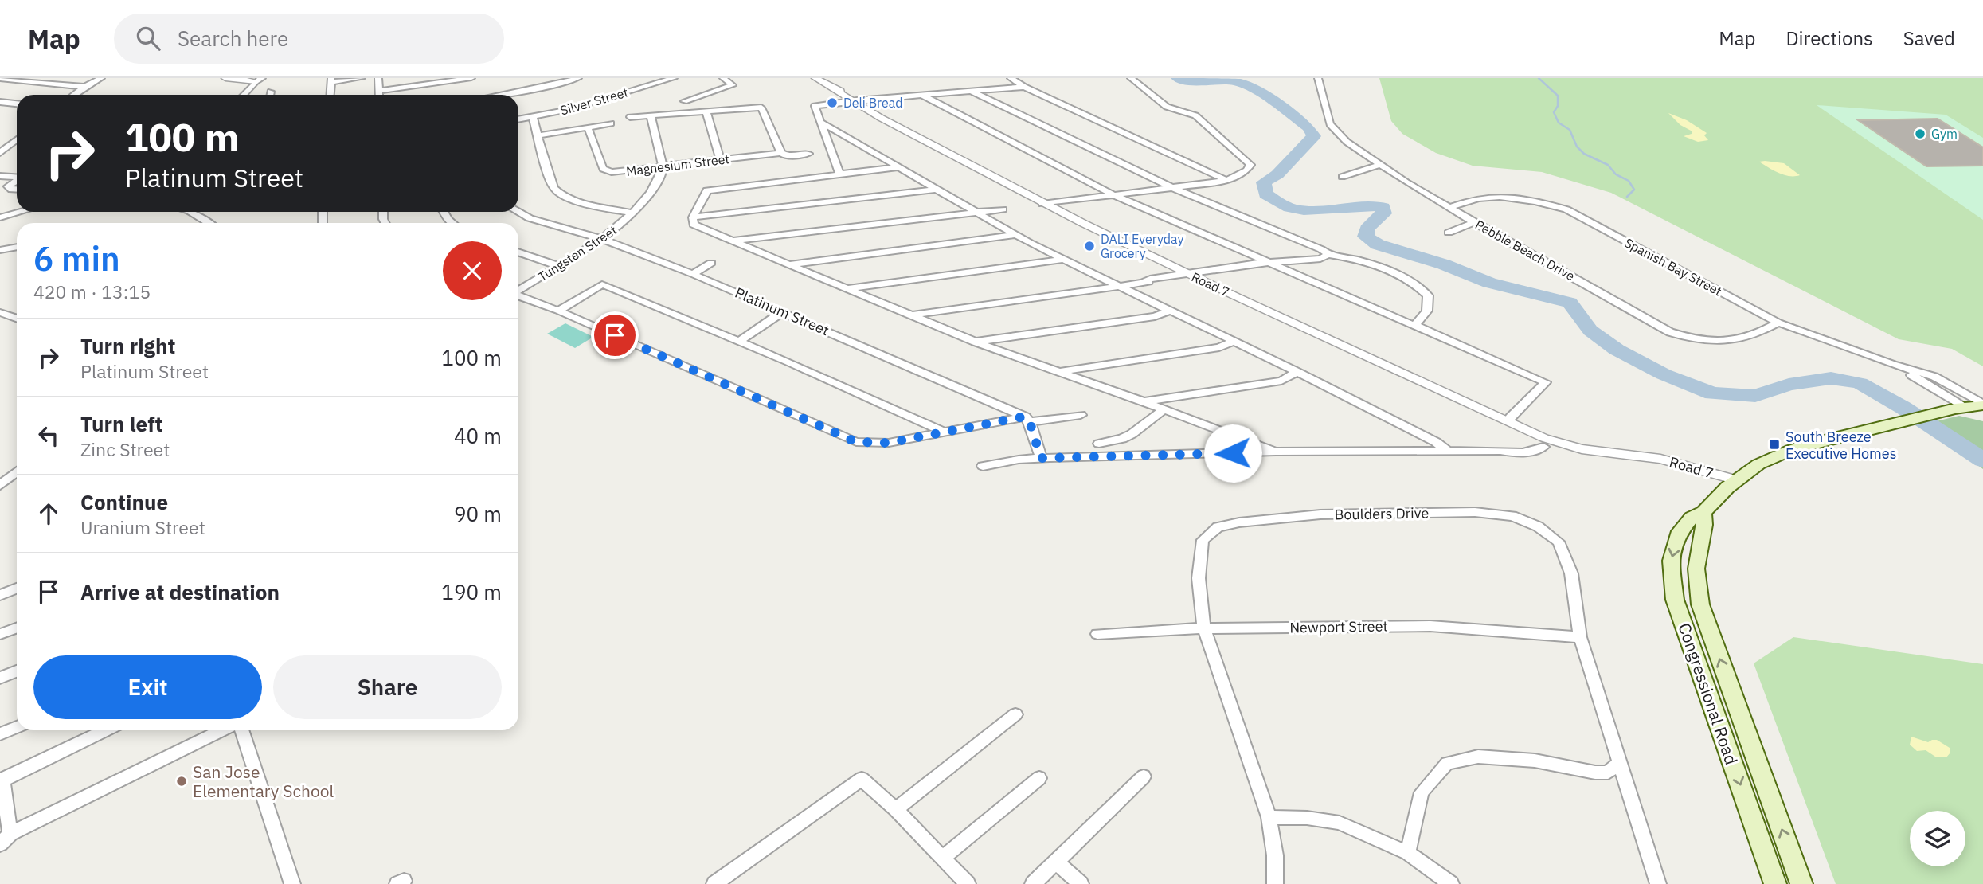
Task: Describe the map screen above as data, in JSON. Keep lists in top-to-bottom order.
{
  "streets": {
    "main road": ["Congressional Road"],
    "street": [
      "Silver Street",
      "Magnesium Street",
      "Pebble Beach Drive",
      "Tungsten Street",
      "Spanish Bay Street",
      "Road 7",
      "Platinum Street",
      "Boulders Drive",
      "Newport Street"
    ]
  },
  "crossings": [
    ["Magnesium Street", "Tungsten Street"],
    ["Pebble Beach Drive", "Spanish Bay Street"],
    ["Tungsten Street", "Platinum Street"],
    ["Spanish Bay Street", "Congressional Road"],
    ["Road 7", "Congressional Road"],
    ["Boulders Drive", "Newport Street"]
  ],
  "places": {
    "other": [
      "Deli Bread",
      "Gym",
      "DALI Everyday Grocery",
      "San Jose Elementary School"
    ],
    "transit": ["South Breeze Executive Homes"]
  },
  "page": {
    "header": "Map",
    "search": "Search here",
    "nav": ["Map", "Directions", "Saved"],
    "turn": ["100 m", "Platinum Street"],
    "heading": ["6 min", "420 m · 13:15"],
    "list": [
      {
        "name": "Turn right",
        "note": "Platinum Street",
        "value": "100 m"
      },
      {
        "name": "Turn left",
        "note": "Zinc Street",
        "value": "40 m"
      },
      {
        "name": "Continue",
        "note": "Uranium Street",
        "value": "90 m"
      },
      {
        "name": "Arrive at destination",
        "value": "190 m"
      }
    ],
    "buttons": ["Exit", "Share"]
  }
}
